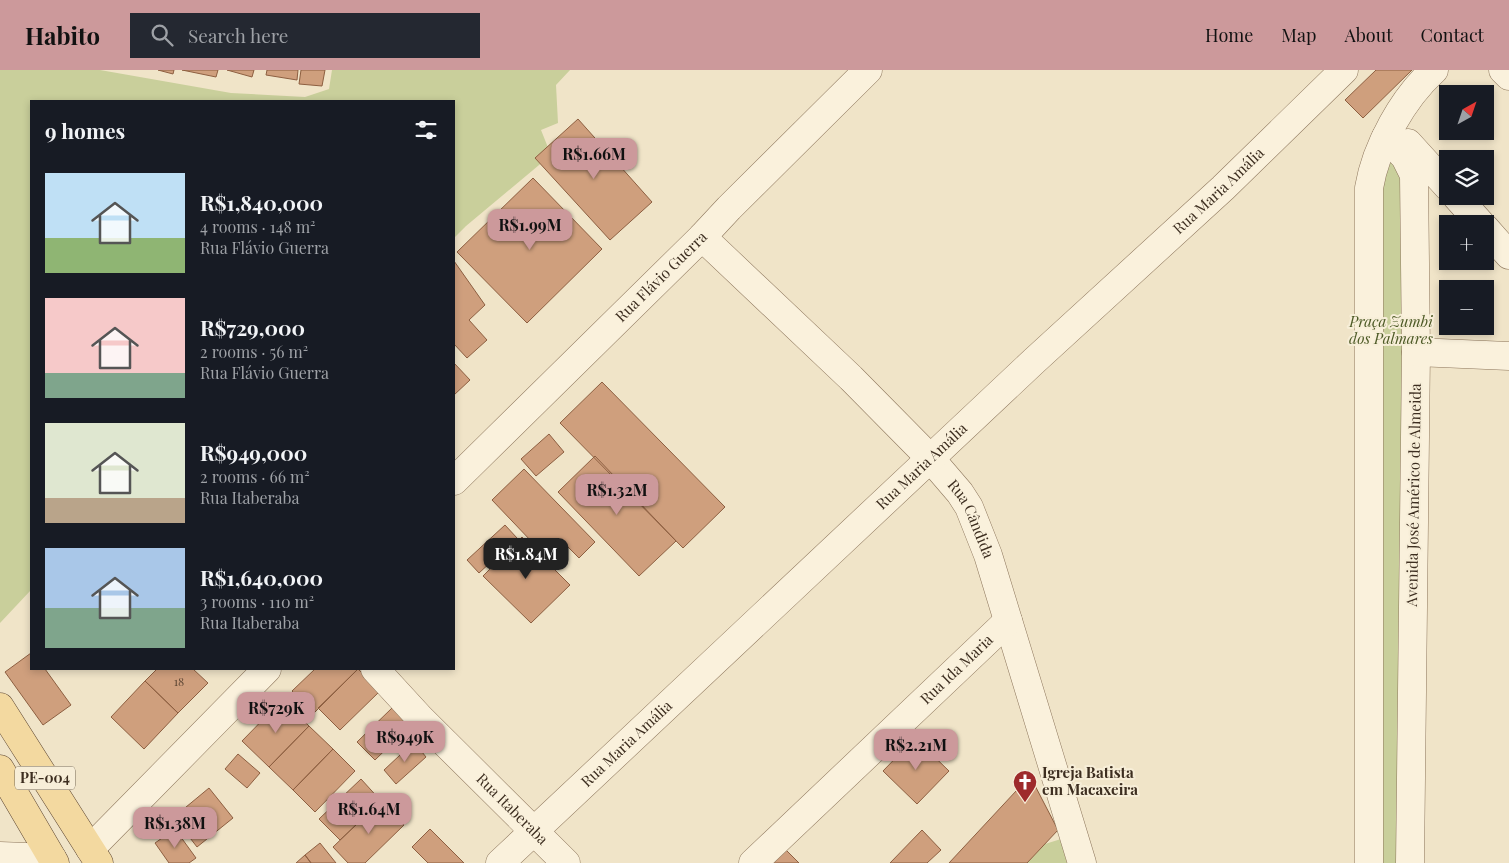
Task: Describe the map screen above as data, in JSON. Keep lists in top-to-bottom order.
{
  "streets": {
    "main road": ["PE-004"],
    "street": [
      "Rua Maria Amália",
      "Rua Flávio Guerra",
      "Avenida José Américo de Almeida",
      "Rua Cândida",
      "Rua Ida Maria",
      "Rua Itaberaba"
    ]
  },
  "crossings": [
    ["Rua Maria Amália", "Rua Cândida"],
    ["Rua Maria Amália", "Rua Itaberaba"],
    ["Rua Flávio Guerra", "Rua Cândida"],
    ["Rua Cândida", "Rua Ida Maria"]
  ],
  "parks": ["Praça Zumbi dos Palmares"],
  "places": {
    "church": ["Igreja Batista em Macaxeira"]
  },
  "house_numbers": ["18"],
  "north": "top right",
  "page": {
    "header": "Habito",
    "search": "Search here",
    "nav": [
      "Home",
      "Map",
      "About",
      "Contact"
    ],
    "map_buttons": ["+", "−"],
    "heading": "9 homes",
    "price": [
      "R$1.66M",
      "R$1.99M",
      "R$1.32M",
      "R$1.84M",
      "R$729K",
      "R$949K",
      "R$2.21M",
      "R$1.64M",
      "R$1.38M"
    ],
    "list": [
      {
        "name": "R$1,840,000",
        "note": "4 rooms · 148 m² · Rua Flávio Guerra"
      },
      {
        "name": "R$729,000",
        "note": "2 rooms · 56 m² · Rua Flávio Guerra"
      },
      {
        "name": "R$949,000",
        "note": "2 rooms · 66 m² · Rua Itaberaba"
      },
      {
        "name": "R$1,640,000",
        "note": "3 rooms · 110 m² · Rua Itaberaba"
      }
    ]
  }
}
